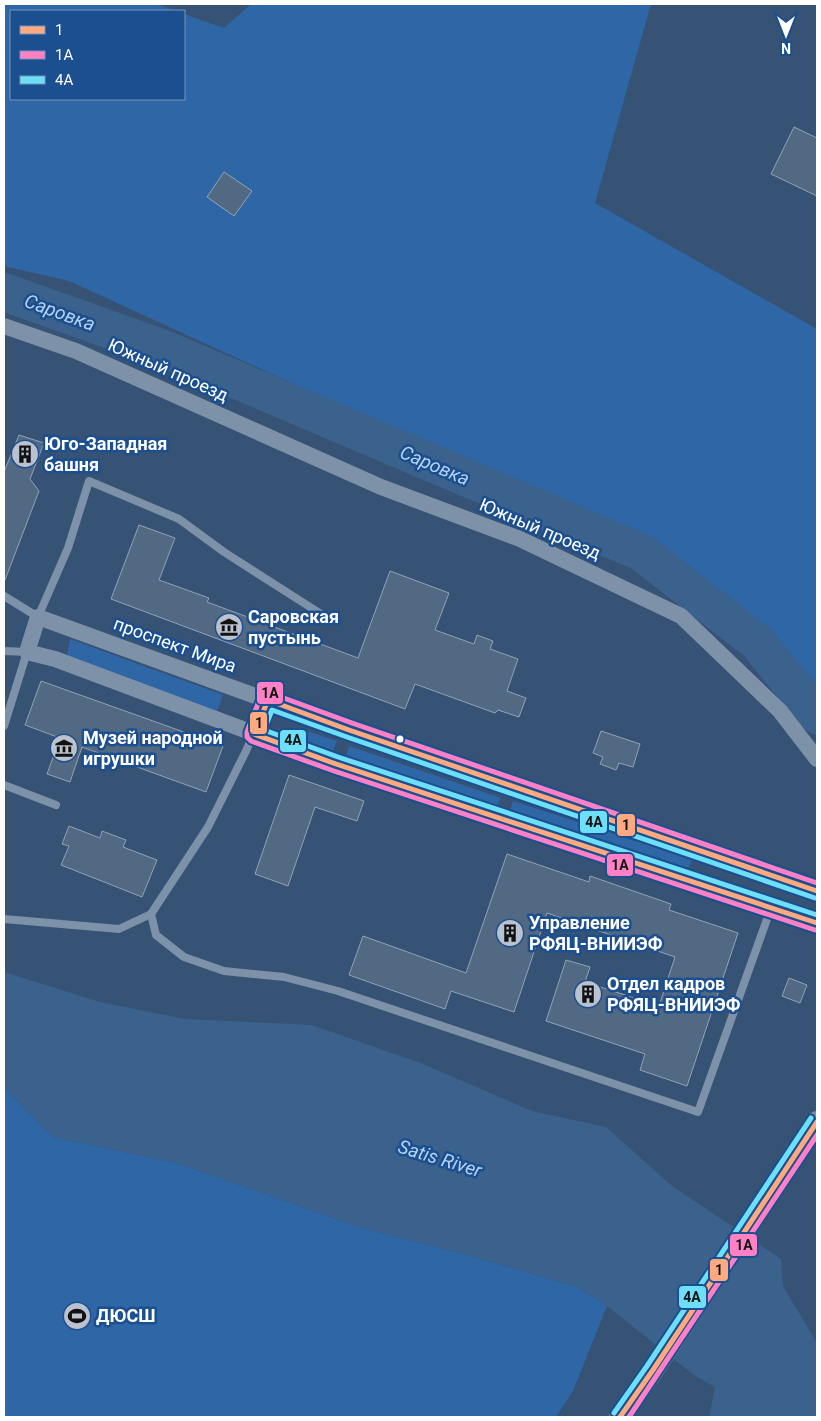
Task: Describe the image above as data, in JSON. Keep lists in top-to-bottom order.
{
  "streets": {
    "street": ["Южный проезд", "проспект Мира"]
  },
  "water": ["Саровка", "Satis River"],
  "places": {
    "building": ["Юго-Западная башня", "Управление РФЯЦ-ВНИИЭФ", "Отдел кадров РФЯЦ-ВНИИЭФ"],
    "museum": ["Саровская пустынь", "Музей народной игрушки"],
    "sports": ["ДЮСШ"]
  },
  "lines": ["transit line 1А", "transit line 1", "transit line 4А"],
  "legend": ["1", "1А", "4А"],
  "north": "bottom"
}
